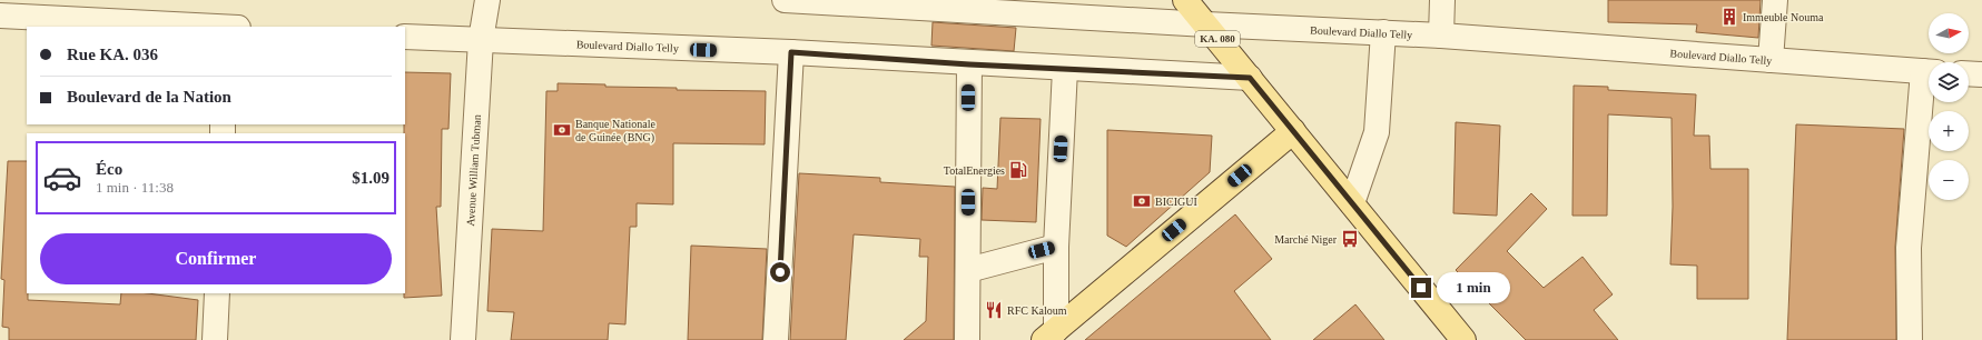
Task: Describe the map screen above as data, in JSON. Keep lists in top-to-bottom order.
{
  "streets": {
    "main road": ["KA. 080"],
    "street": ["Boulevard Diallo Telly", "Avenue William Tubman"]
  },
  "crossings": [
    ["Boulevard Diallo Telly", "KA. 080"],
    ["Boulevard Diallo Telly", "Avenue William Tubman"]
  ],
  "places": {
    "building": ["Immeuble Nouma"],
    "bank": ["Banque Nationale de Guinée (BNG)", "BICIGUI"],
    "fuel station": ["TotalEnergies"],
    "bus stop": ["Marché Niger"],
    "restaurant": ["RFC Kaloum"]
  },
  "north": "right",
  "page": {
    "map_buttons": ["+", "−"],
    "banner": ["Rue KA. 036", "Boulevard de la Nation"],
    "list": [
      {
        "name": "Éco",
        "note": "1 min · 11:38",
        "value": "$1.09"
      }
    ],
    "buttons": "Confirmer",
    "bubble": "1 min"
  }
}
